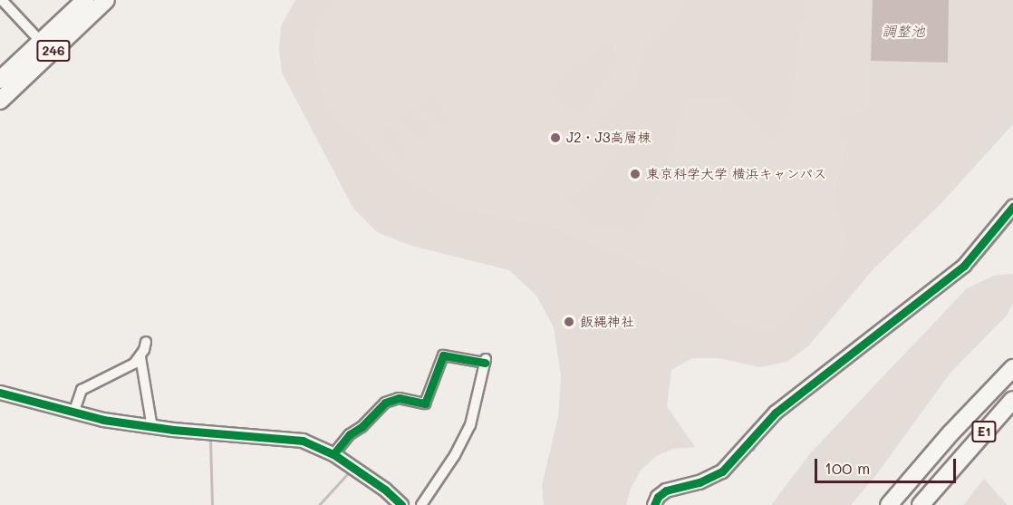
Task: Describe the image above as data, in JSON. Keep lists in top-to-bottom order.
{
  "streets": {
    "highway": ["246", "E1"]
  },
  "water": ["調整池"],
  "places": ["J2・J3高層棟", "東京科学大学 横浜キャンパス", "飯縄神社"],
  "scale_bar": "100 m"
}
